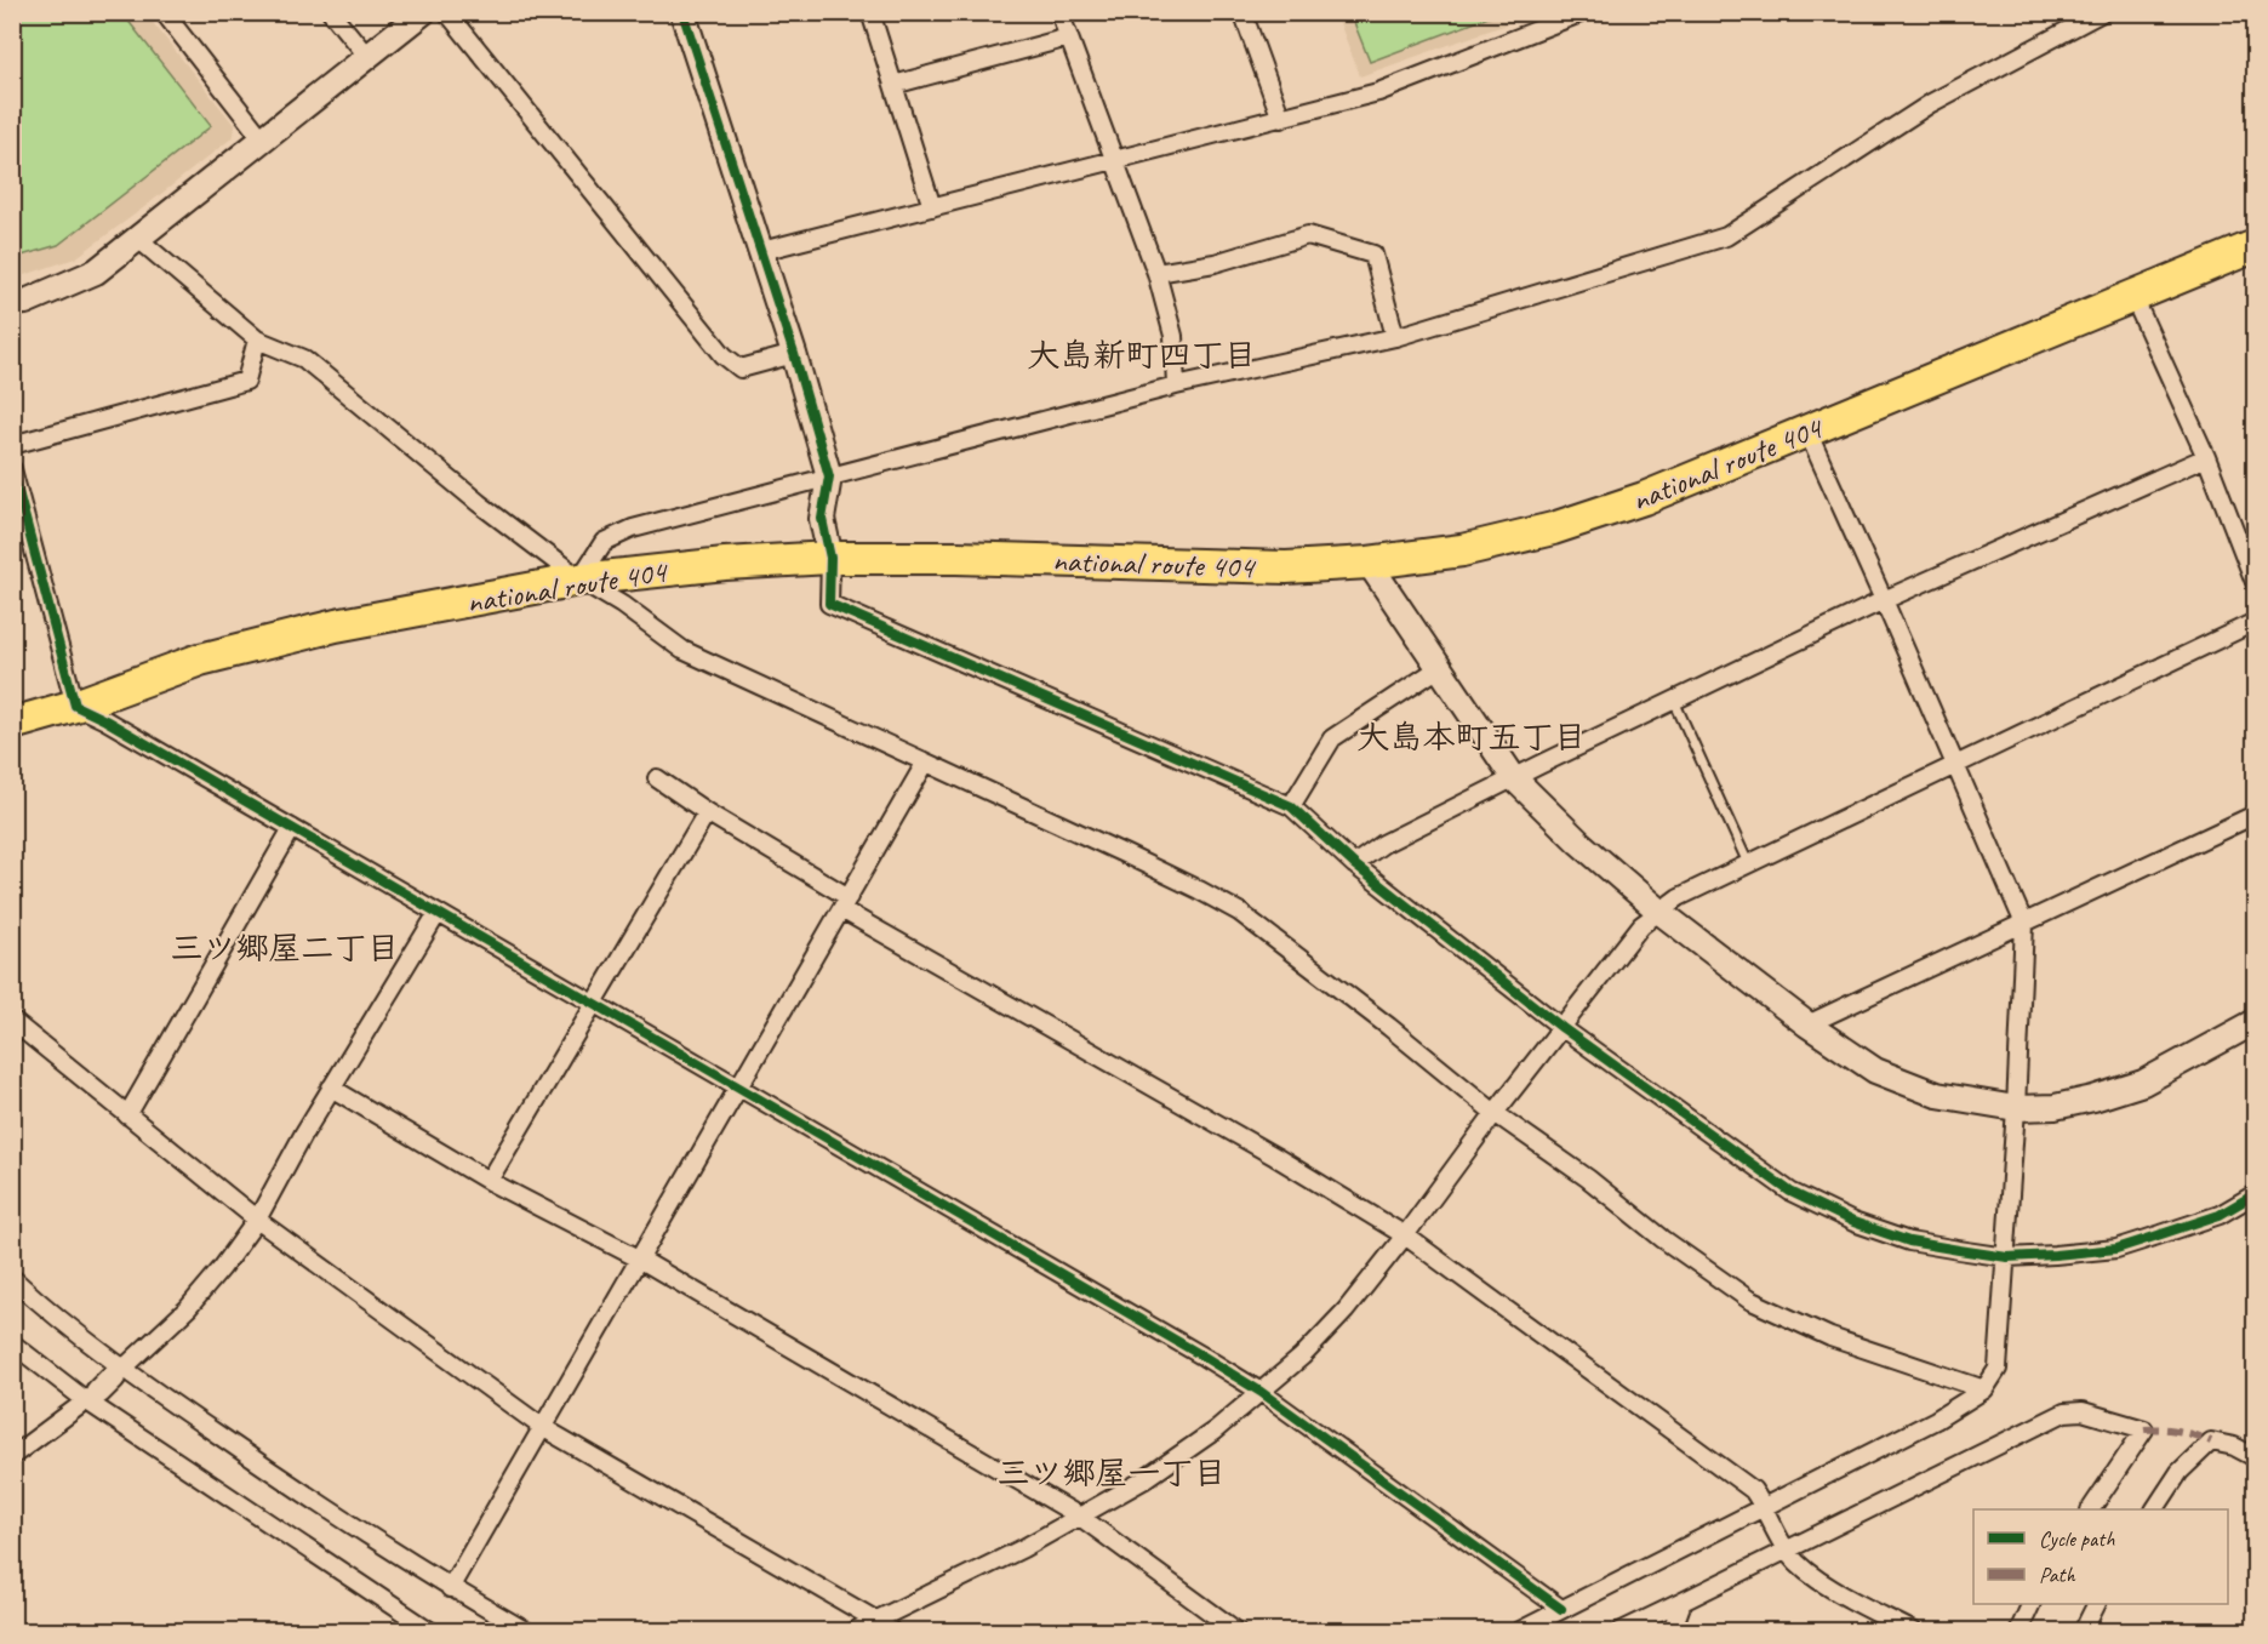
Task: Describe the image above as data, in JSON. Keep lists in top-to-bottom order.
{
  "streets": {
    "highway": ["national route 404"]
  },
  "districts": [
    "大島新町四丁目",
    "大島本町五丁目",
    "三ツ郷屋二丁目",
    "三ツ郷屋一丁目"
  ],
  "legend": ["Cycle path", "Path"]
}
